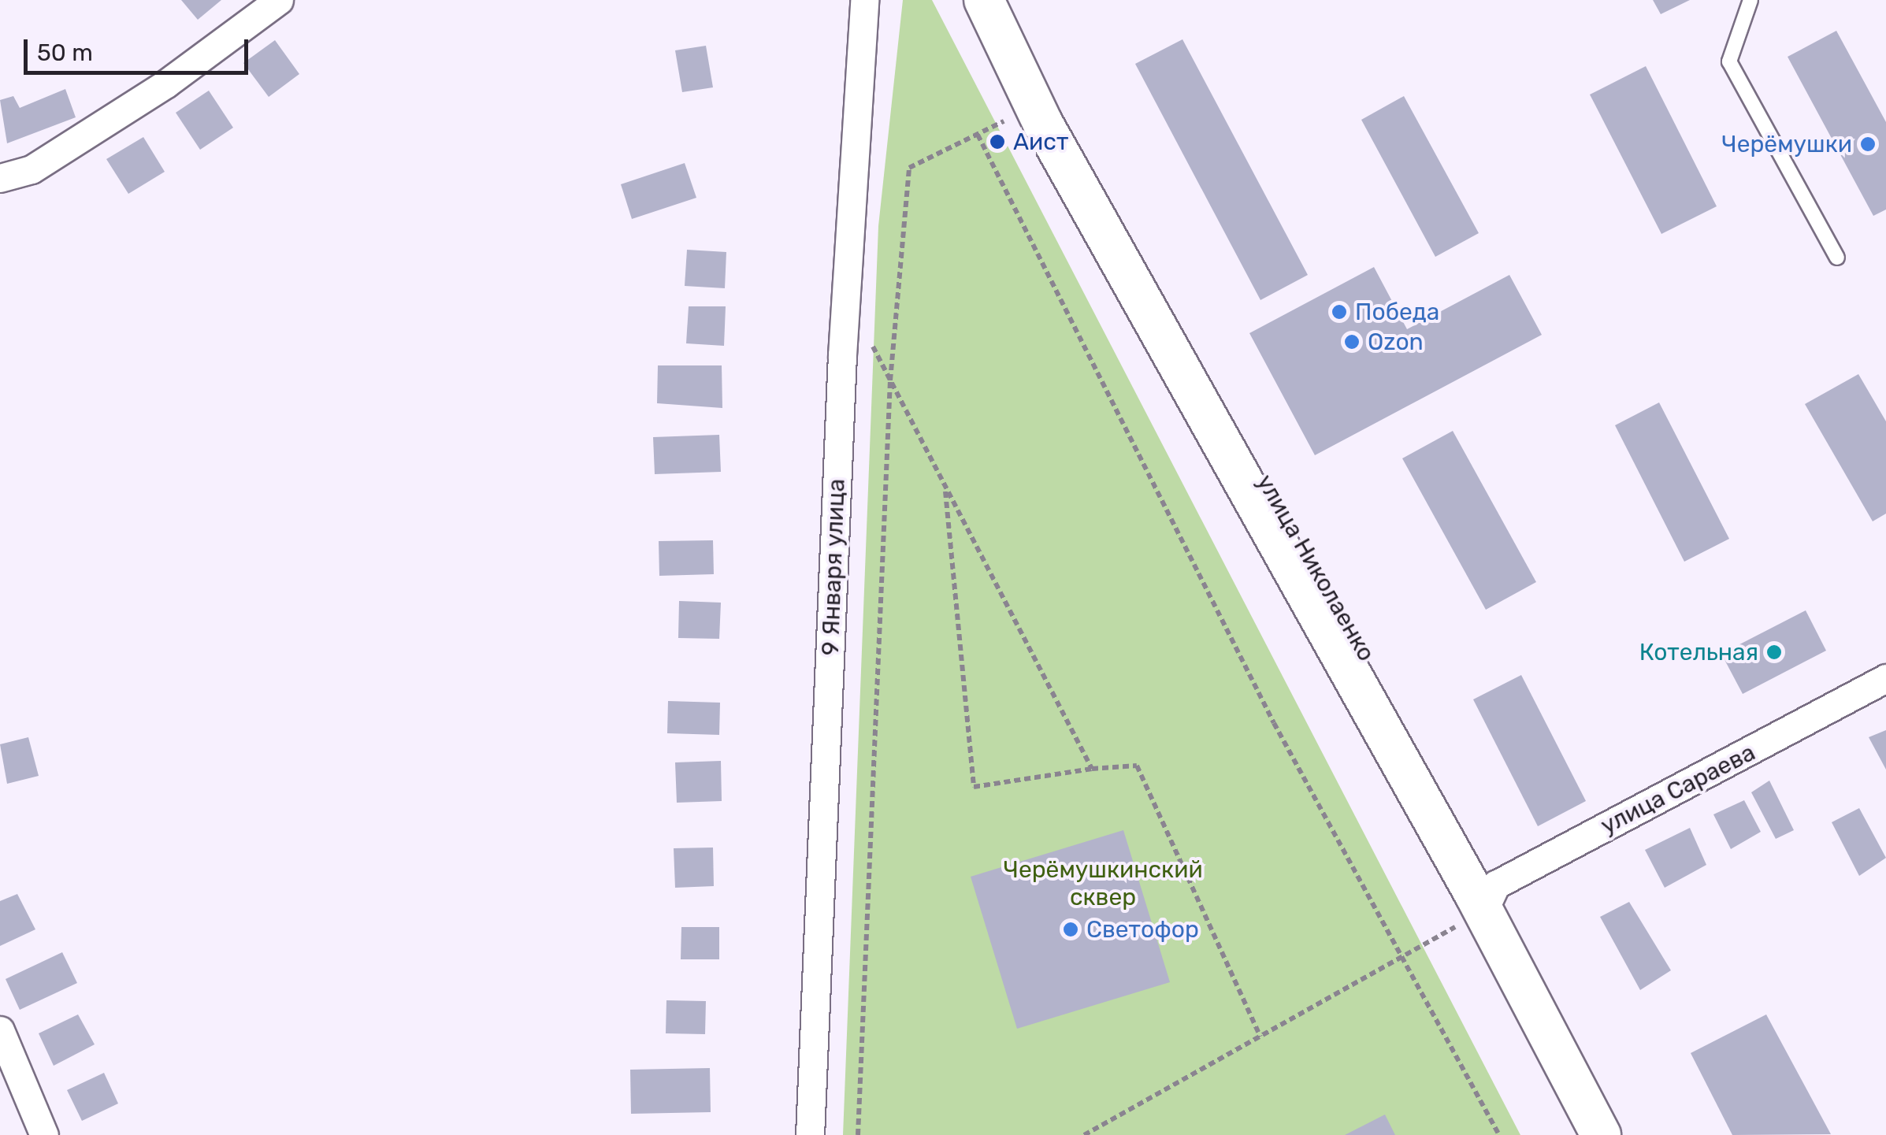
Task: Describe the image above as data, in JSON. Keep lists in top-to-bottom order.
{
  "streets": {
    "main road": ["улица Николаенко"],
    "street": ["9 Января улица", "улица Сараева"]
  },
  "crossings": [
    ["улица Николаенко", "улица Сараева"]
  ],
  "parks": ["Черёмушкинский сквер"],
  "places": [
    "Аист",
    "Черёмушки",
    "Победа",
    "Ozon",
    "Котельная",
    "Светофор"
  ],
  "scale_bar": "50 m"
}
